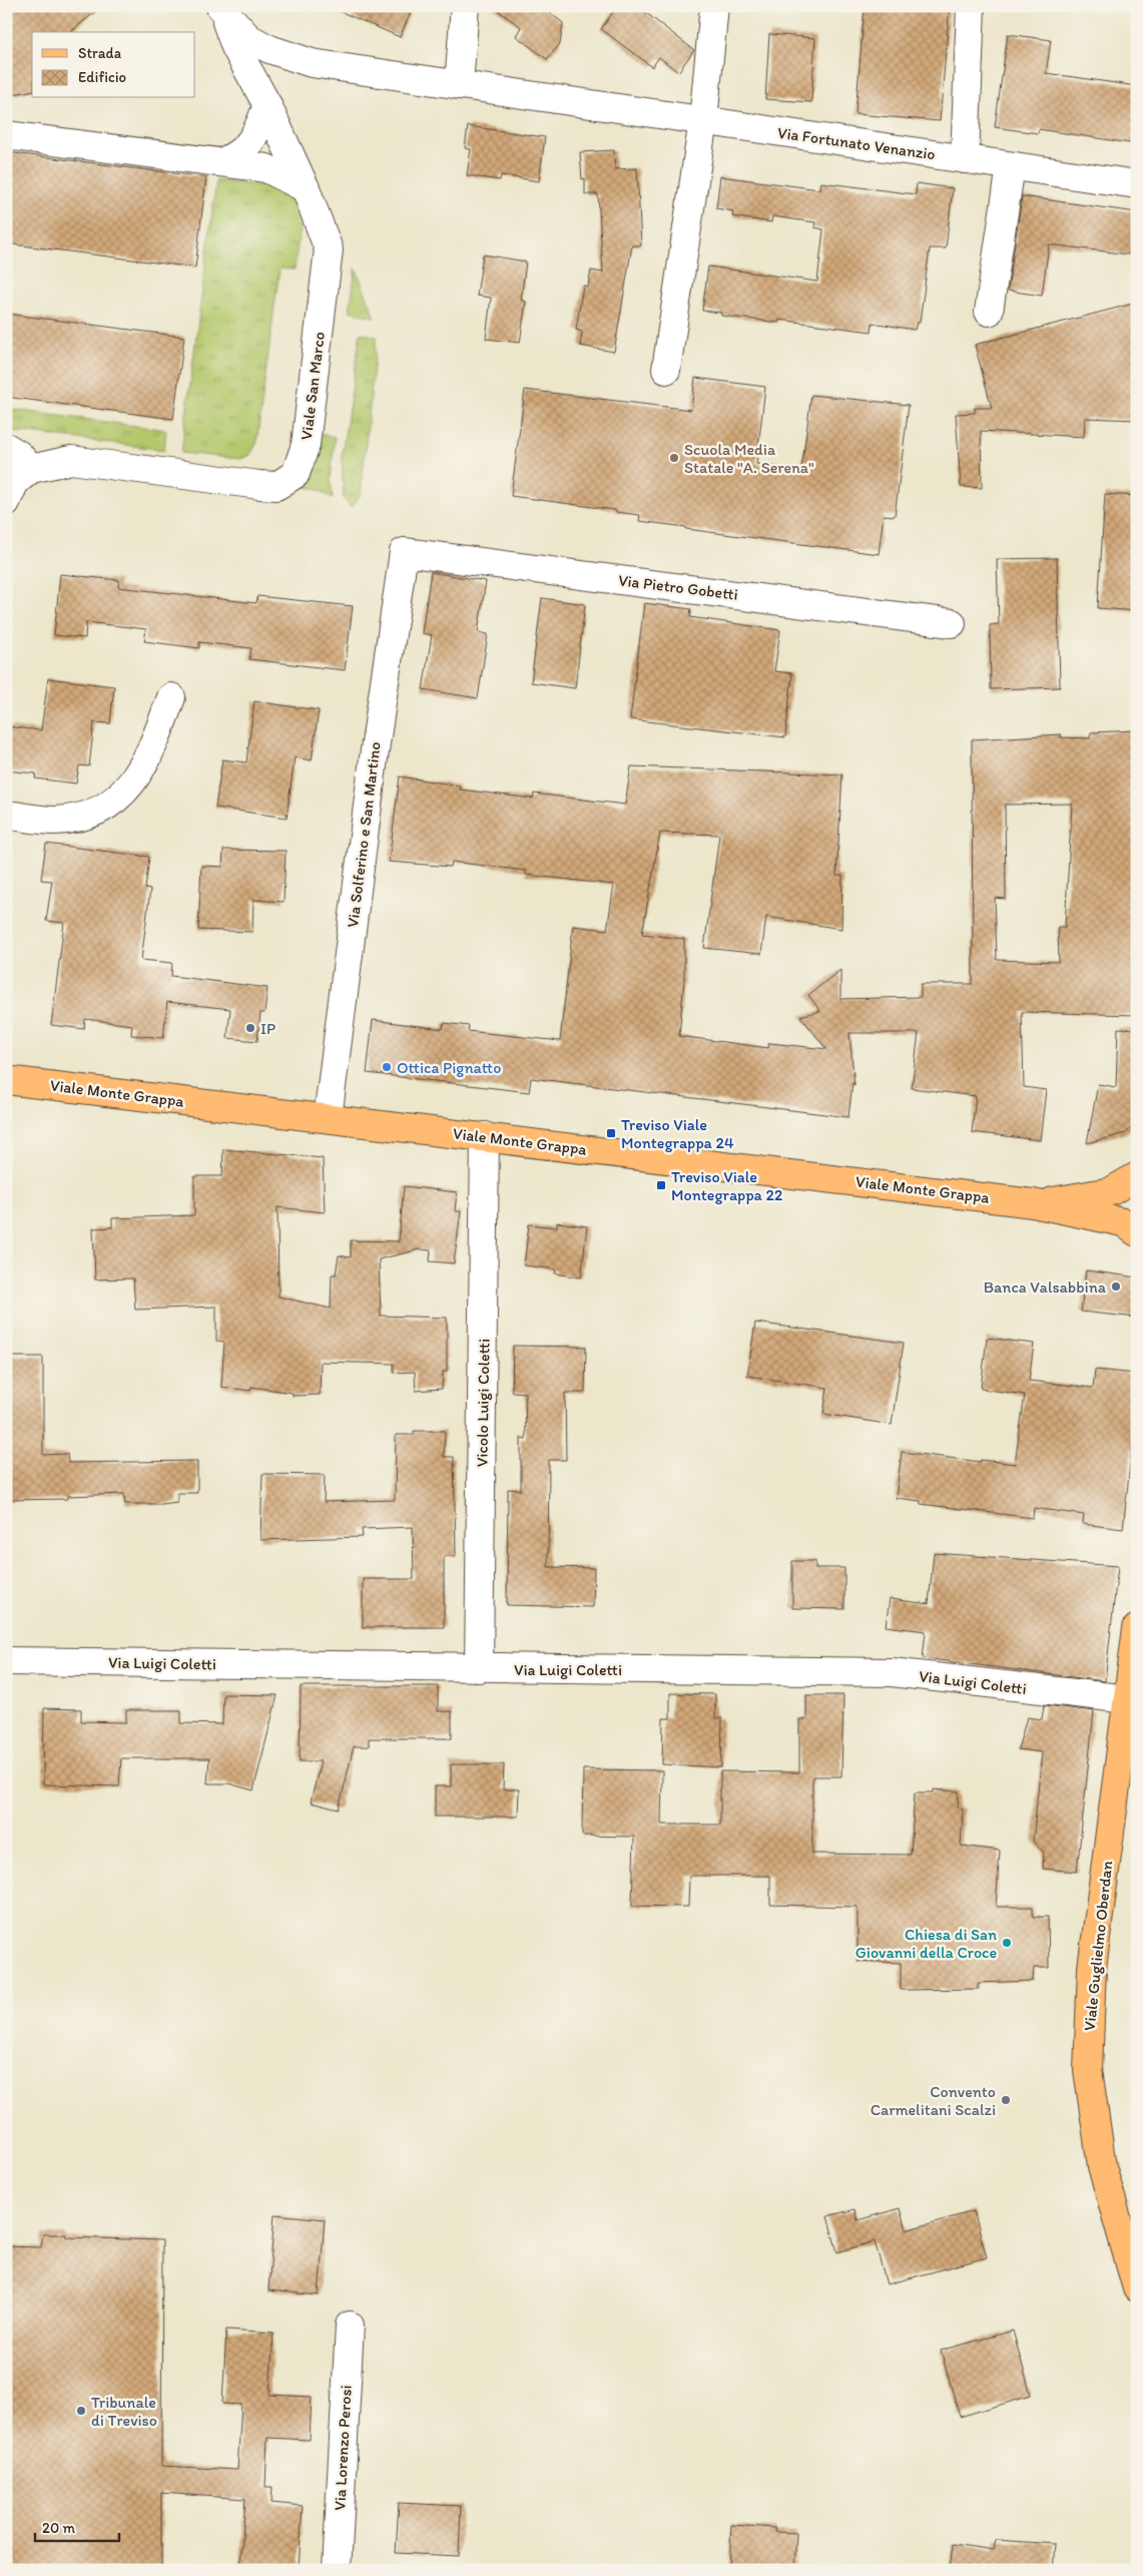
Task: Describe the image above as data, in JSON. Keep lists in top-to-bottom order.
{
  "streets": {
    "main road": ["Viale Monte Grappa", "Viale Guglielmo Oberdan"],
    "street": [
      "Via Fortunato Venanzio",
      "Viale San Marco",
      "Via Pietro Gobetti",
      "Via Solferino e San Martino",
      "Vicolo Luigi Coletti",
      "Via Luigi Coletti",
      "Via Lorenzo Perosi"
    ]
  },
  "crossings": [
    ["Via Fortunato Venanzio", "Viale San Marco"],
    ["Via Pietro Gobetti", "Via Solferino e San Martino"],
    ["Via Solferino e San Martino", "Viale Monte Grappa"],
    ["Viale Monte Grappa", "Vicolo Luigi Coletti"],
    ["Vicolo Luigi Coletti", "Via Luigi Coletti"],
    ["Via Luigi Coletti", "Viale Guglielmo Oberdan"]
  ],
  "places": {
    "other": [
      "Scuola Media Statale \"A. Serena\"",
      "IP",
      "Ottica Pignatto",
      "Banca Valsabbina",
      "Chiesa di San Giovanni della Croce",
      "Convento Carmelitani Scalzi",
      "Tribunale di Treviso"
    ],
    "transit": ["Treviso Viale Montegrappa 24", "Treviso Viale Montegrappa 22"]
  },
  "legend": ["Strada", "Edificio"],
  "scale_bar": "20 m"
}
